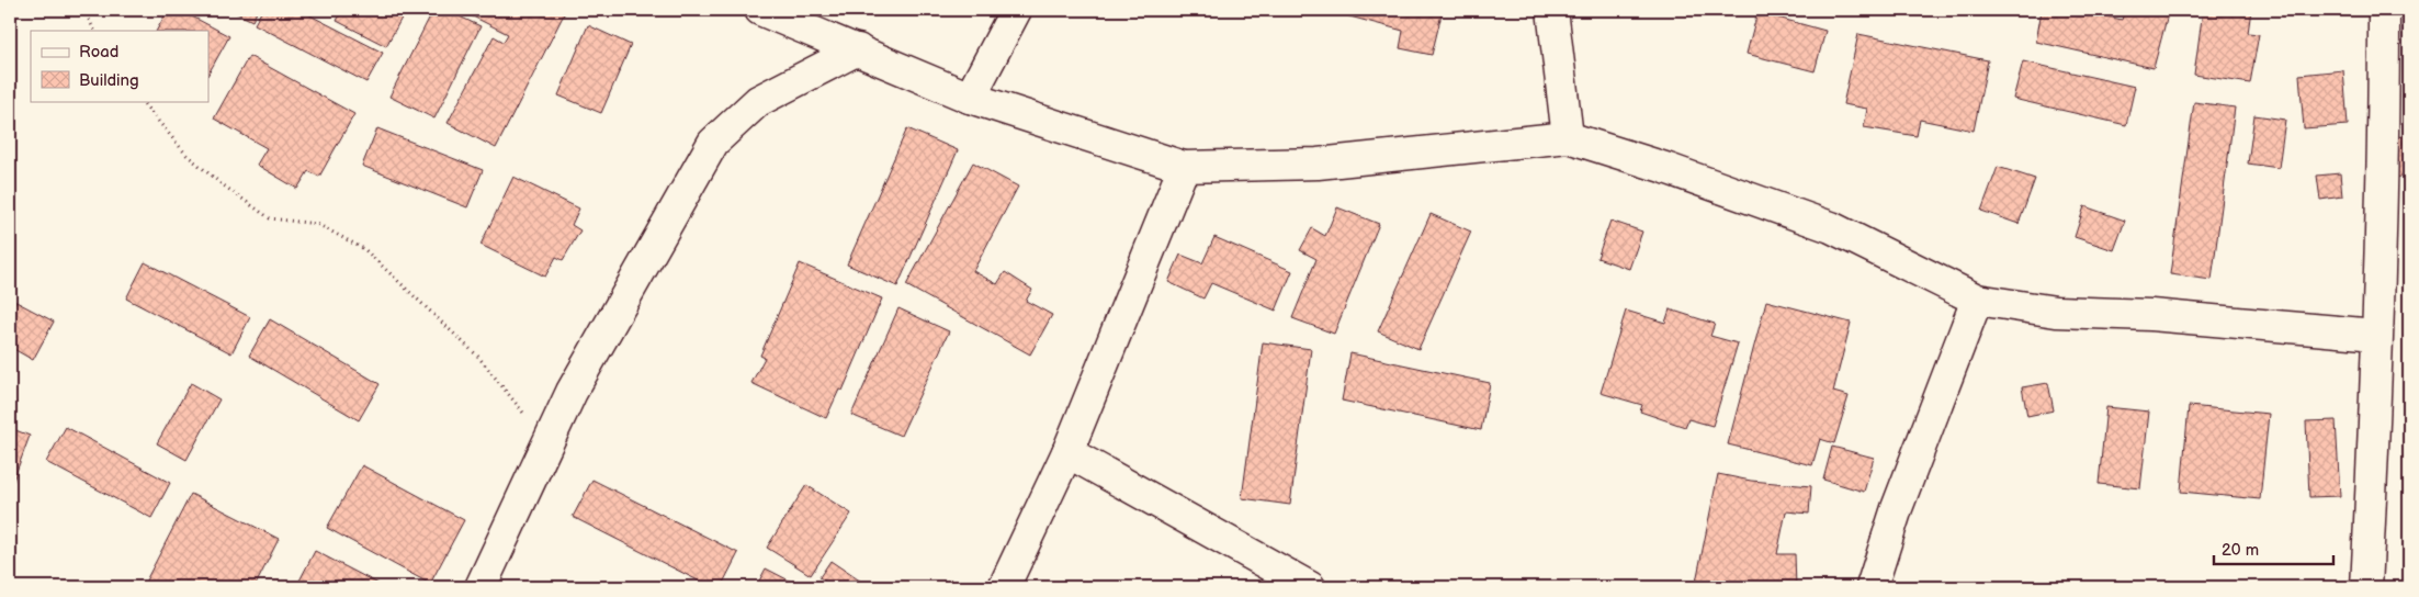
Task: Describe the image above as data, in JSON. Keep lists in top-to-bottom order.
{
  "legend": ["Road", "Building"],
  "scale_bar": "20 m"
}
